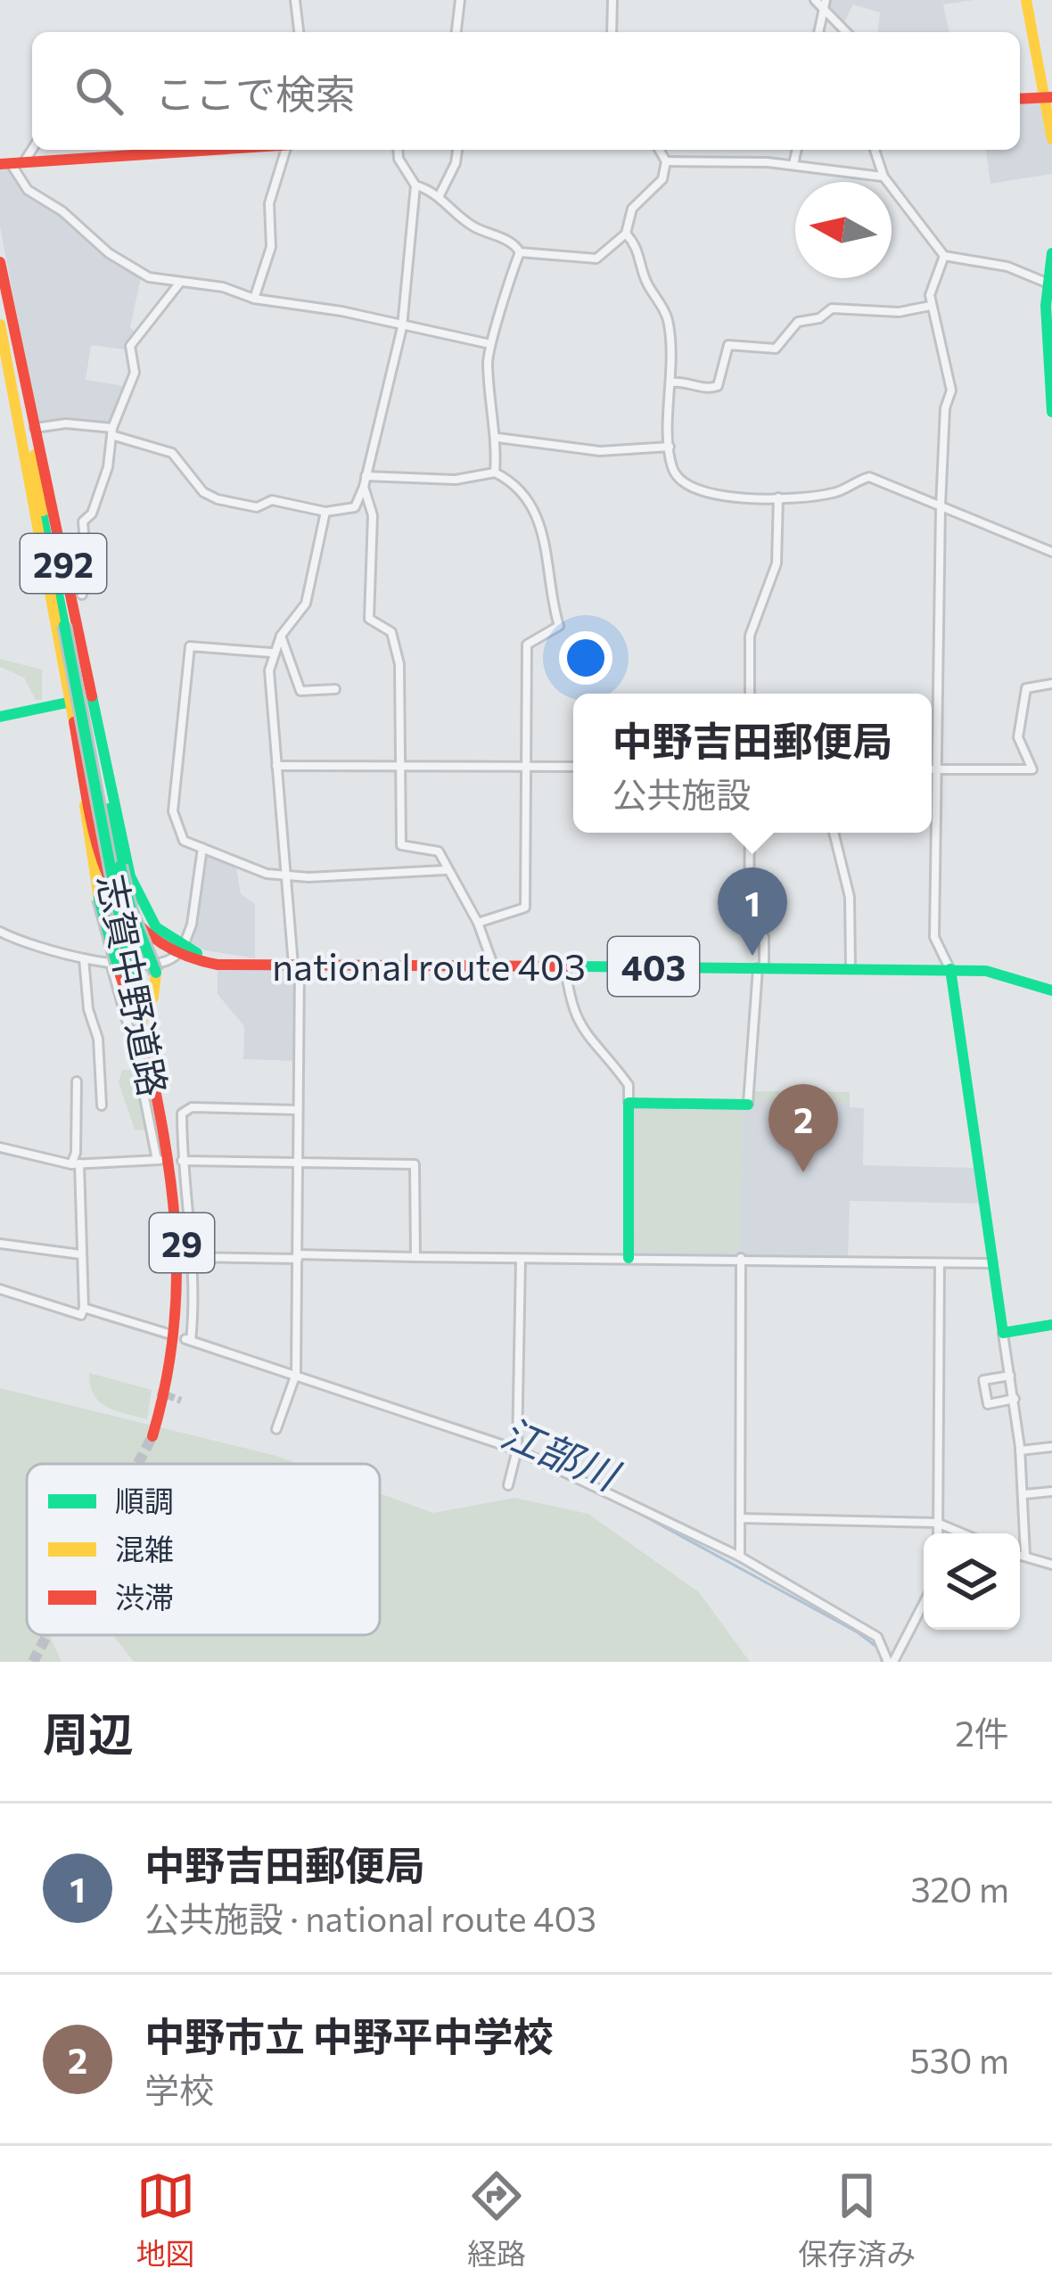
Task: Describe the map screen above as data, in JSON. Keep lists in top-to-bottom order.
{
  "streets": {
    "main road": [
      "292",
      "national route 403",
      "403",
      "志賀中野道路",
      "29"
    ]
  },
  "crossings": [
    ["292", "national route 403"],
    ["292", "志賀中野道路"],
    ["national route 403", "29"],
    ["志賀中野道路", "29"]
  ],
  "water": ["江部川"],
  "legend": ["順調", "混雑", "渋滞"],
  "north": "left",
  "page": {
    "search": "ここで検索",
    "popup": ["中野吉田郵便局", "公共施設"],
    "pins": ["1", "2"],
    "heading": ["周辺", "2件"],
    "list": [
      {
        "mark": "1",
        "name": "中野吉田郵便局",
        "note": "公共施設 · national route 403",
        "value": "320 m"
      },
      {
        "mark": "2",
        "name": "中野市立 中野平中学校",
        "note": "学校",
        "value": "530 m"
      }
    ],
    "nav": ["地図", "経路", "保存済み"]
  }
}
